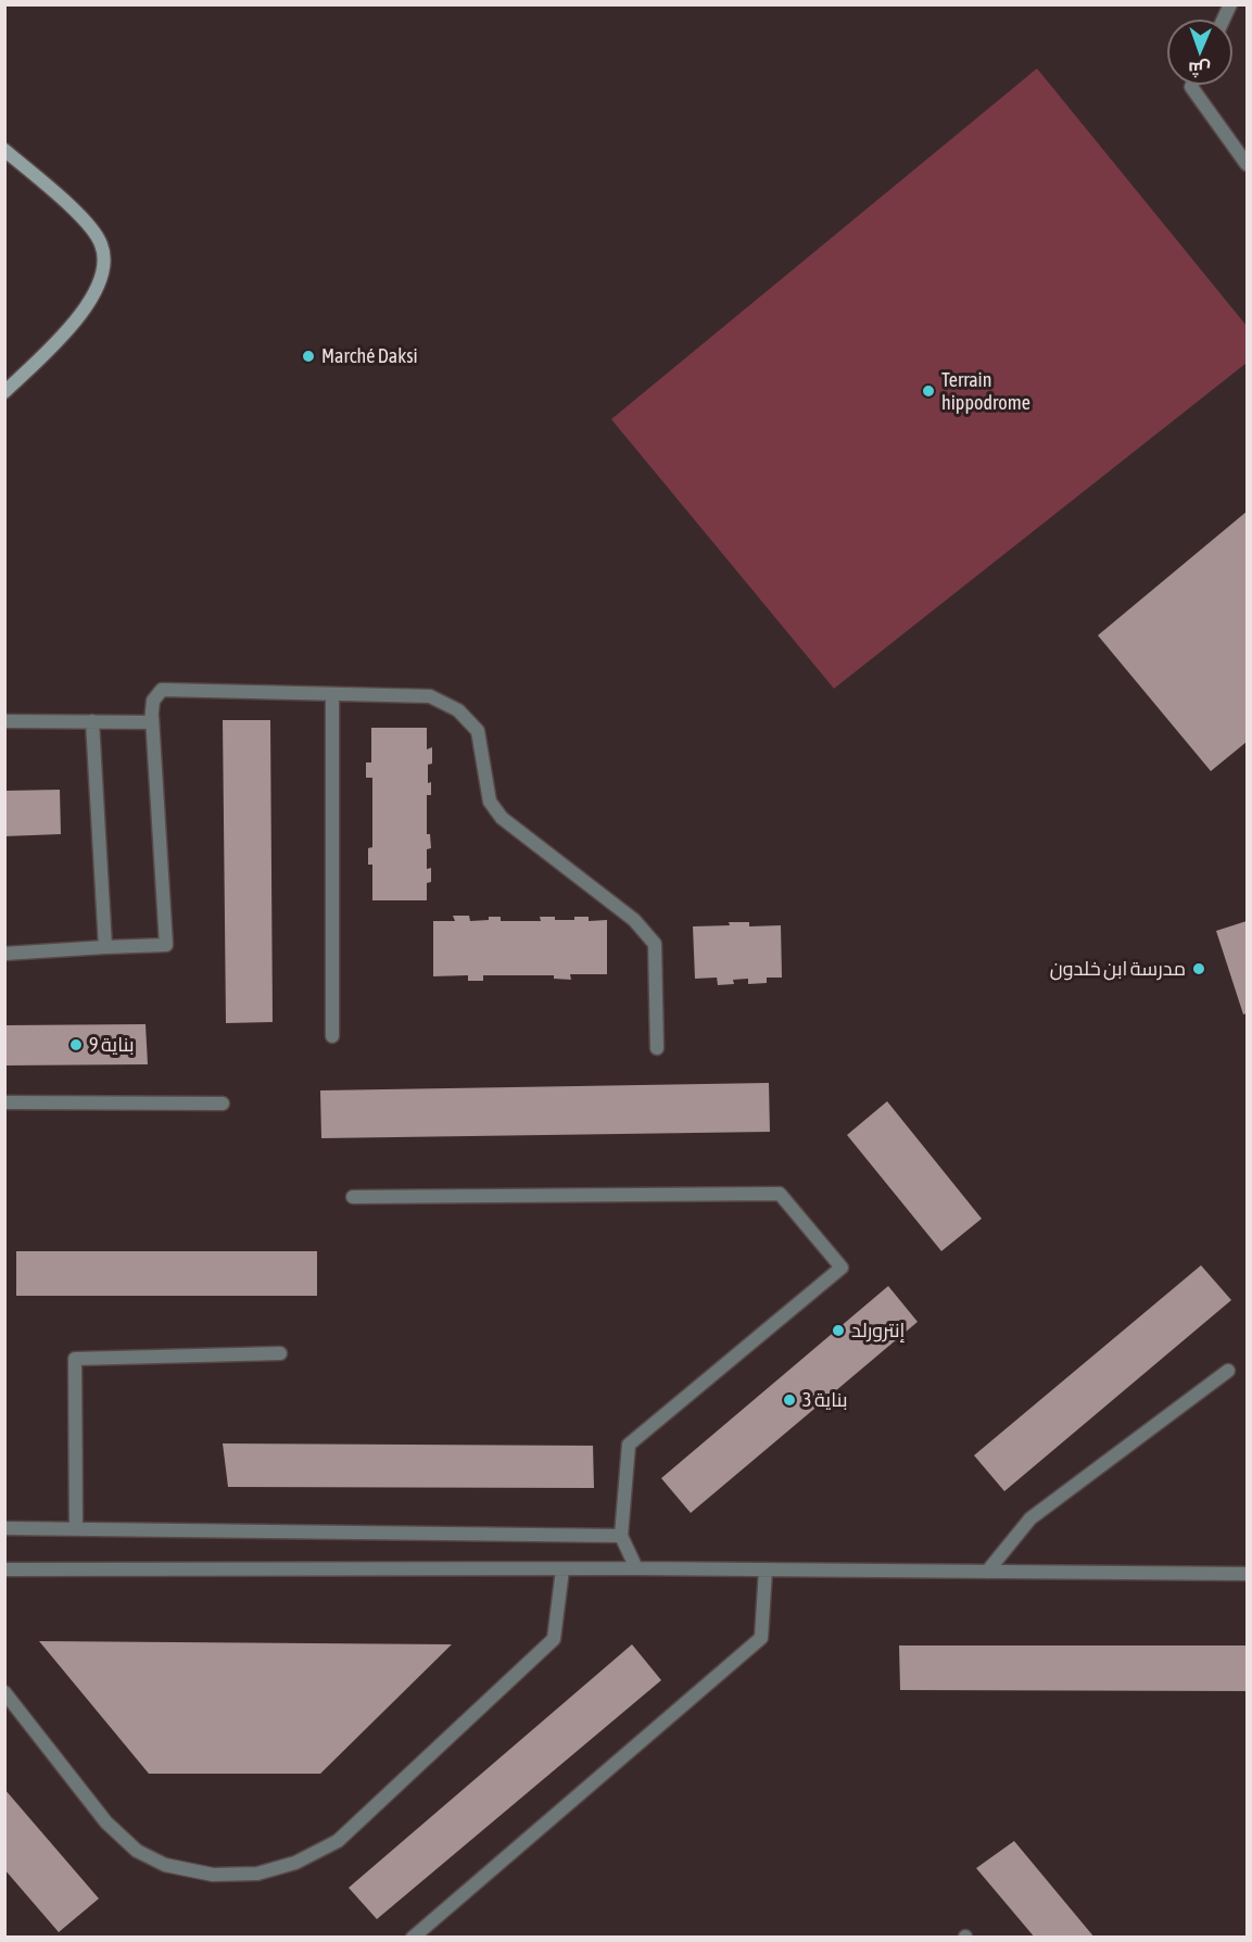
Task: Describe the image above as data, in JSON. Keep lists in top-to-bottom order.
{
  "places": [
    "Marché Daksi",
    "Terrain hippodrome",
    "مدرسة ابن خلدون",
    "بناية 9",
    "إنترورلد",
    "بناية 3"
  ],
  "north": "bottom"
}
